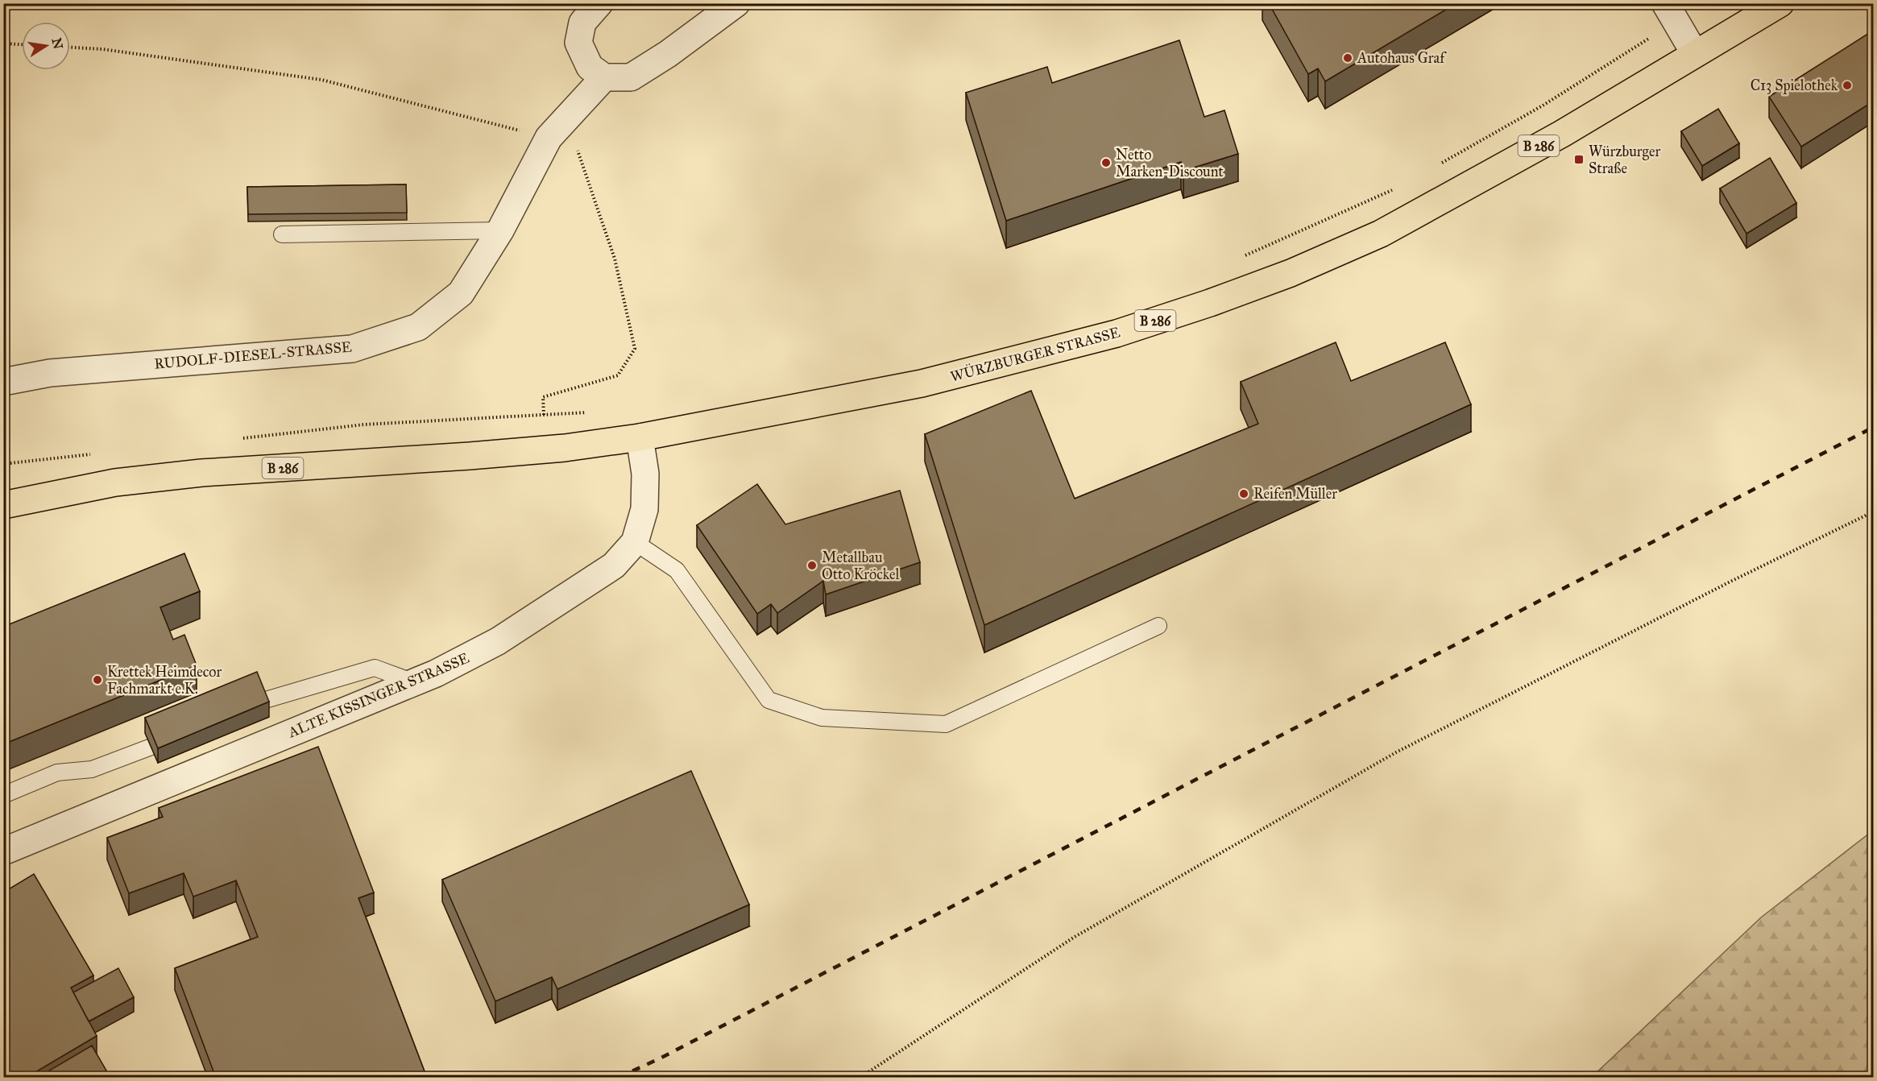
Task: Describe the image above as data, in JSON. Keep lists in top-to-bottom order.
{
  "streets": {
    "main road": ["B 286", "WÜRZBURGER STRASSE"],
    "street": ["RUDOLF-DIESEL-STRASSE", "ALTE KISSINGER STRASSE"]
  },
  "crossings": [
    ["WÜRZBURGER STRASSE", "ALTE KISSINGER STRASSE"]
  ],
  "places": {
    "other": [
      "Autohaus Graf",
      "C13 Spielothek",
      "Netto Marken-Discount",
      "Reifen Müller",
      "Metallbau Otto Kröckel",
      "Krettek Heimdecor Fachmarkt e.K."
    ],
    "transit": ["Würzburger Straße"]
  },
  "north": "right"
}
